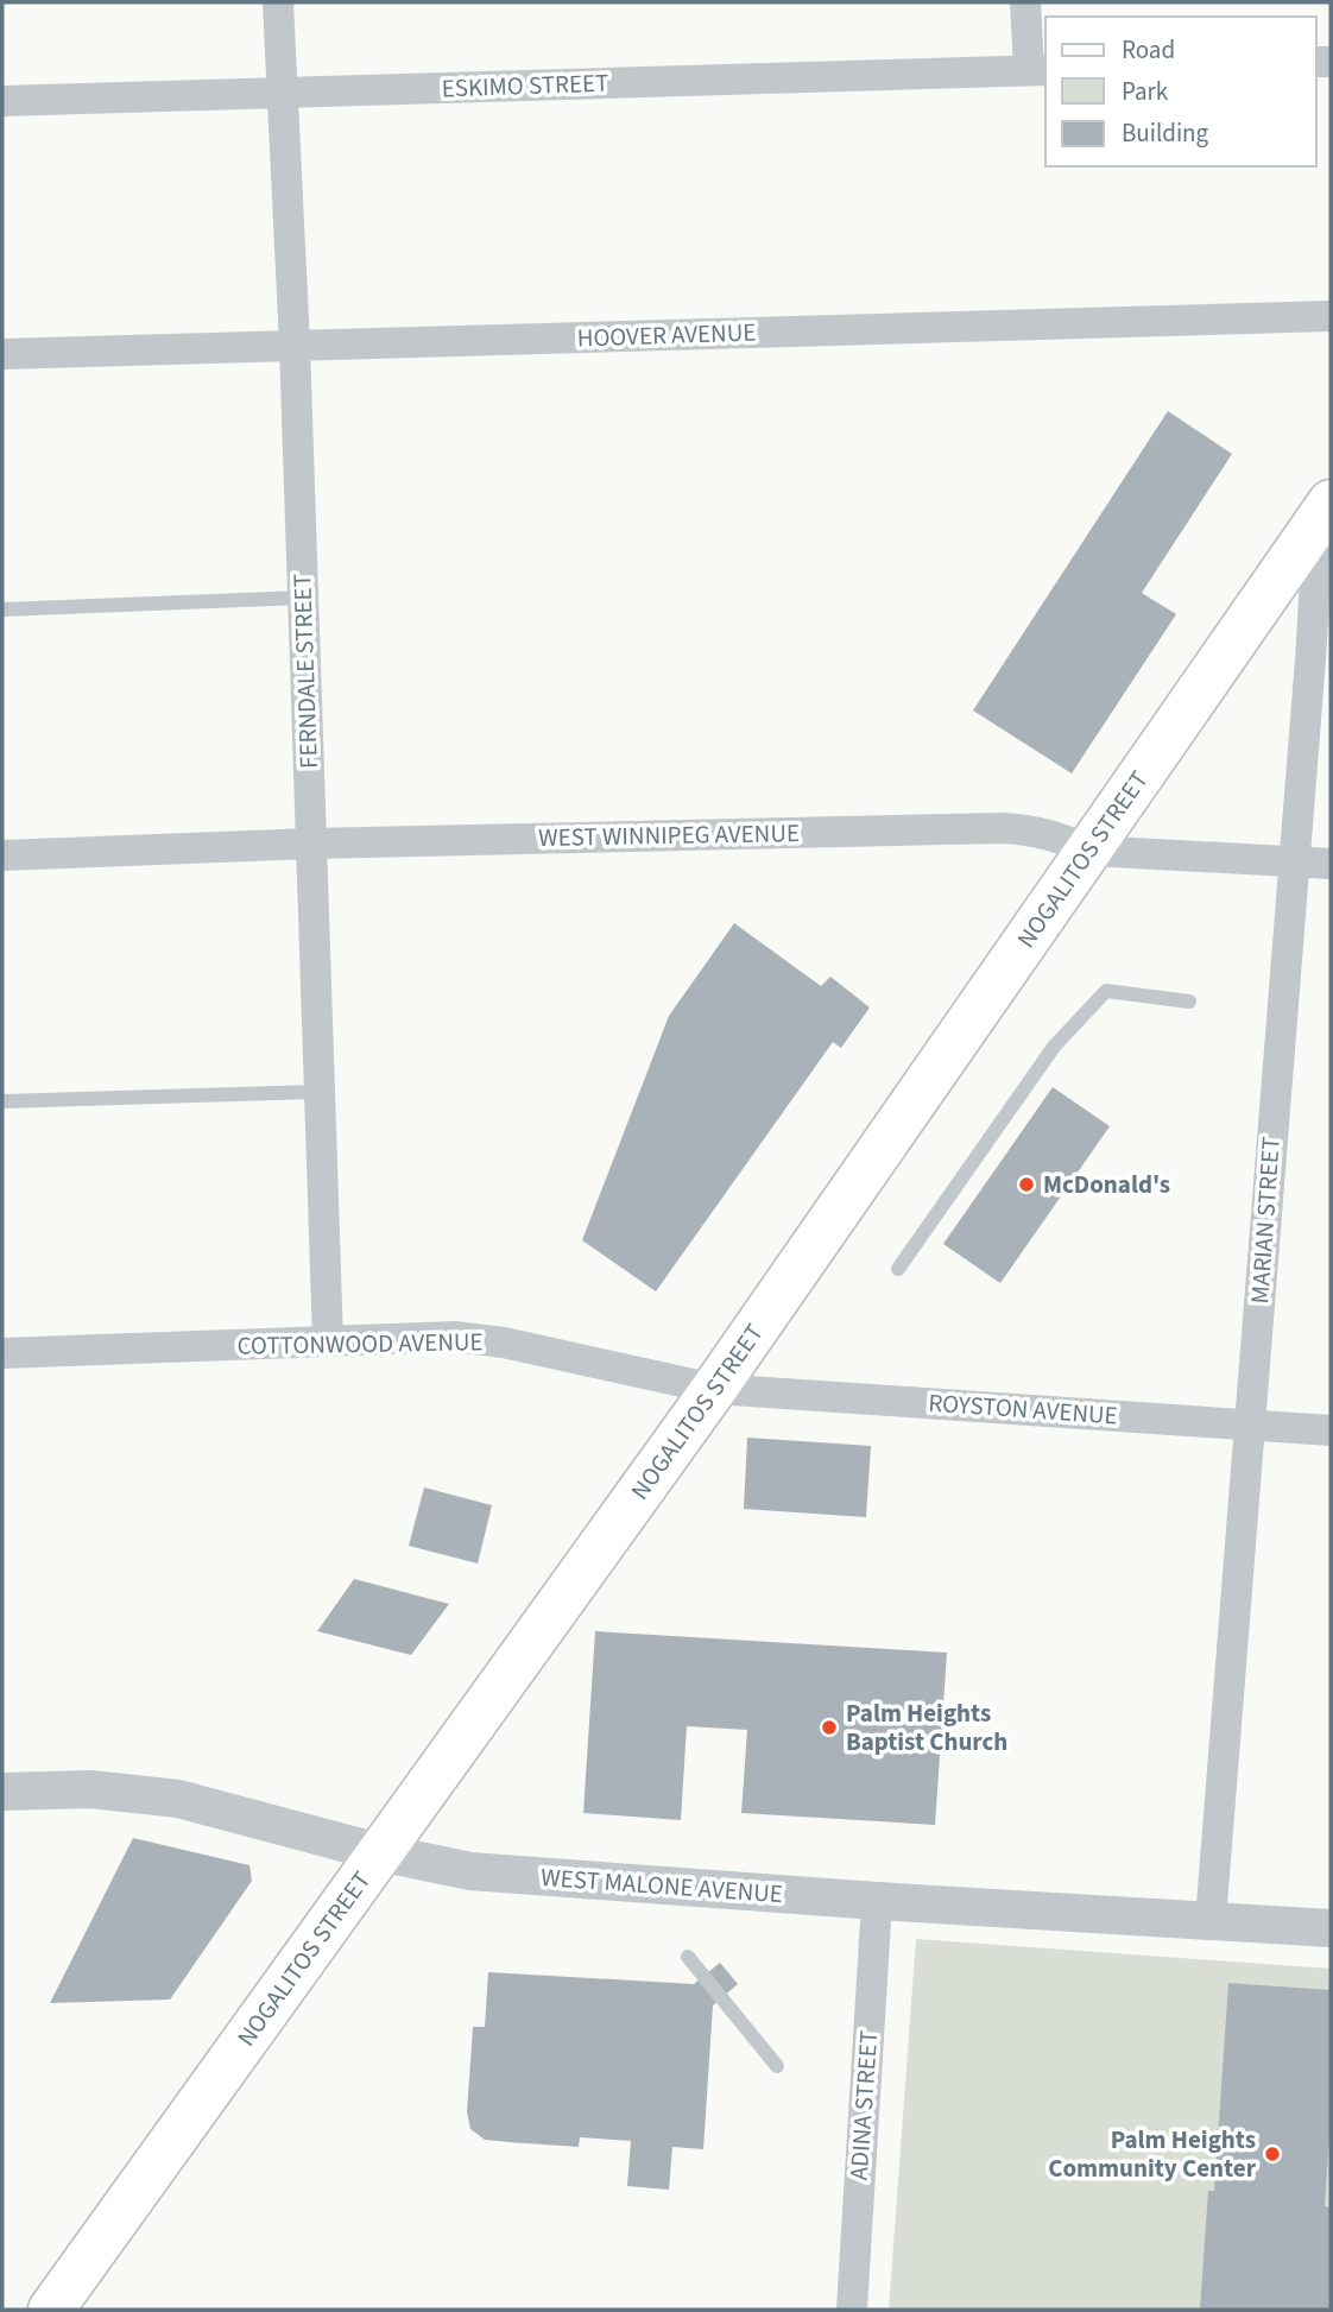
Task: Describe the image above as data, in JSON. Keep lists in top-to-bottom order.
{
  "streets": {
    "main road": ["NOGALITOS STREET"],
    "street": [
      "ESKIMO STREET",
      "HOOVER AVENUE",
      "FERNDALE STREET",
      "WEST WINNIPEG AVENUE",
      "MARIAN STREET",
      "COTTONWOOD AVENUE",
      "ROYSTON AVENUE",
      "WEST MALONE AVENUE",
      "ADINA STREET"
    ]
  },
  "crossings": [
    ["ESKIMO STREET", "FERNDALE STREET"],
    ["HOOVER AVENUE", "FERNDALE STREET"],
    ["FERNDALE STREET", "WEST WINNIPEG AVENUE"],
    ["FERNDALE STREET", "COTTONWOOD AVENUE"],
    ["WEST WINNIPEG AVENUE", "NOGALITOS STREET"],
    ["WEST WINNIPEG AVENUE", "MARIAN STREET"],
    ["NOGALITOS STREET", "MARIAN STREET"],
    ["NOGALITOS STREET", "COTTONWOOD AVENUE"],
    ["NOGALITOS STREET", "ROYSTON AVENUE"],
    ["NOGALITOS STREET", "WEST MALONE AVENUE"],
    ["MARIAN STREET", "ROYSTON AVENUE"],
    ["MARIAN STREET", "WEST MALONE AVENUE"],
    ["COTTONWOOD AVENUE", "ROYSTON AVENUE"],
    ["WEST MALONE AVENUE", "ADINA STREET"]
  ],
  "places": ["McDonald's", "Palm Heights Baptist Church", "Palm Heights Community Center"],
  "legend": ["Road", "Park", "Building"]
}
